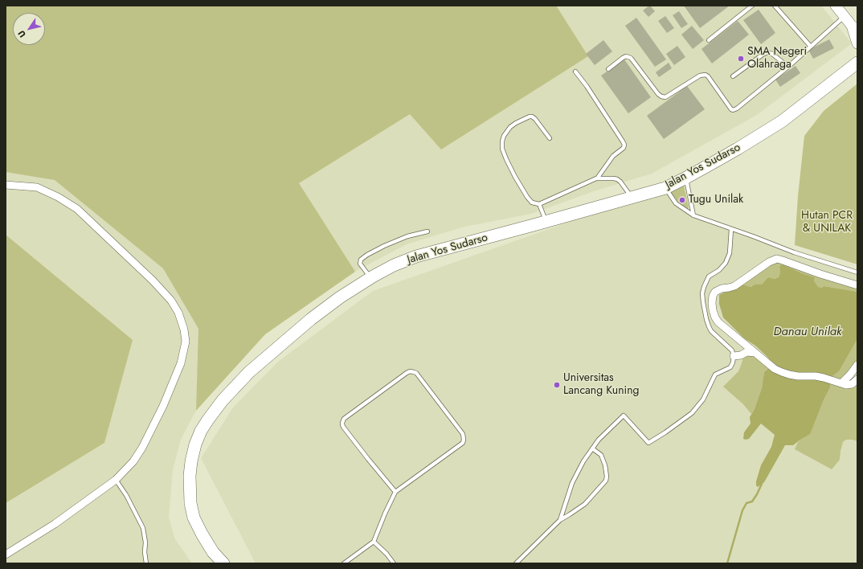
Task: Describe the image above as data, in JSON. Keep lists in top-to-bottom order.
{
  "streets": {
    "main road": ["Jalan Yos Sudarso"]
  },
  "water": ["Danau Unilak"],
  "parks": ["Hutan PCR & UNILAK"],
  "places": ["SMA Negeri Olahraga", "Tugu Unilak", "Universitas Lancang Kuning"],
  "north": "bottom left"
}
